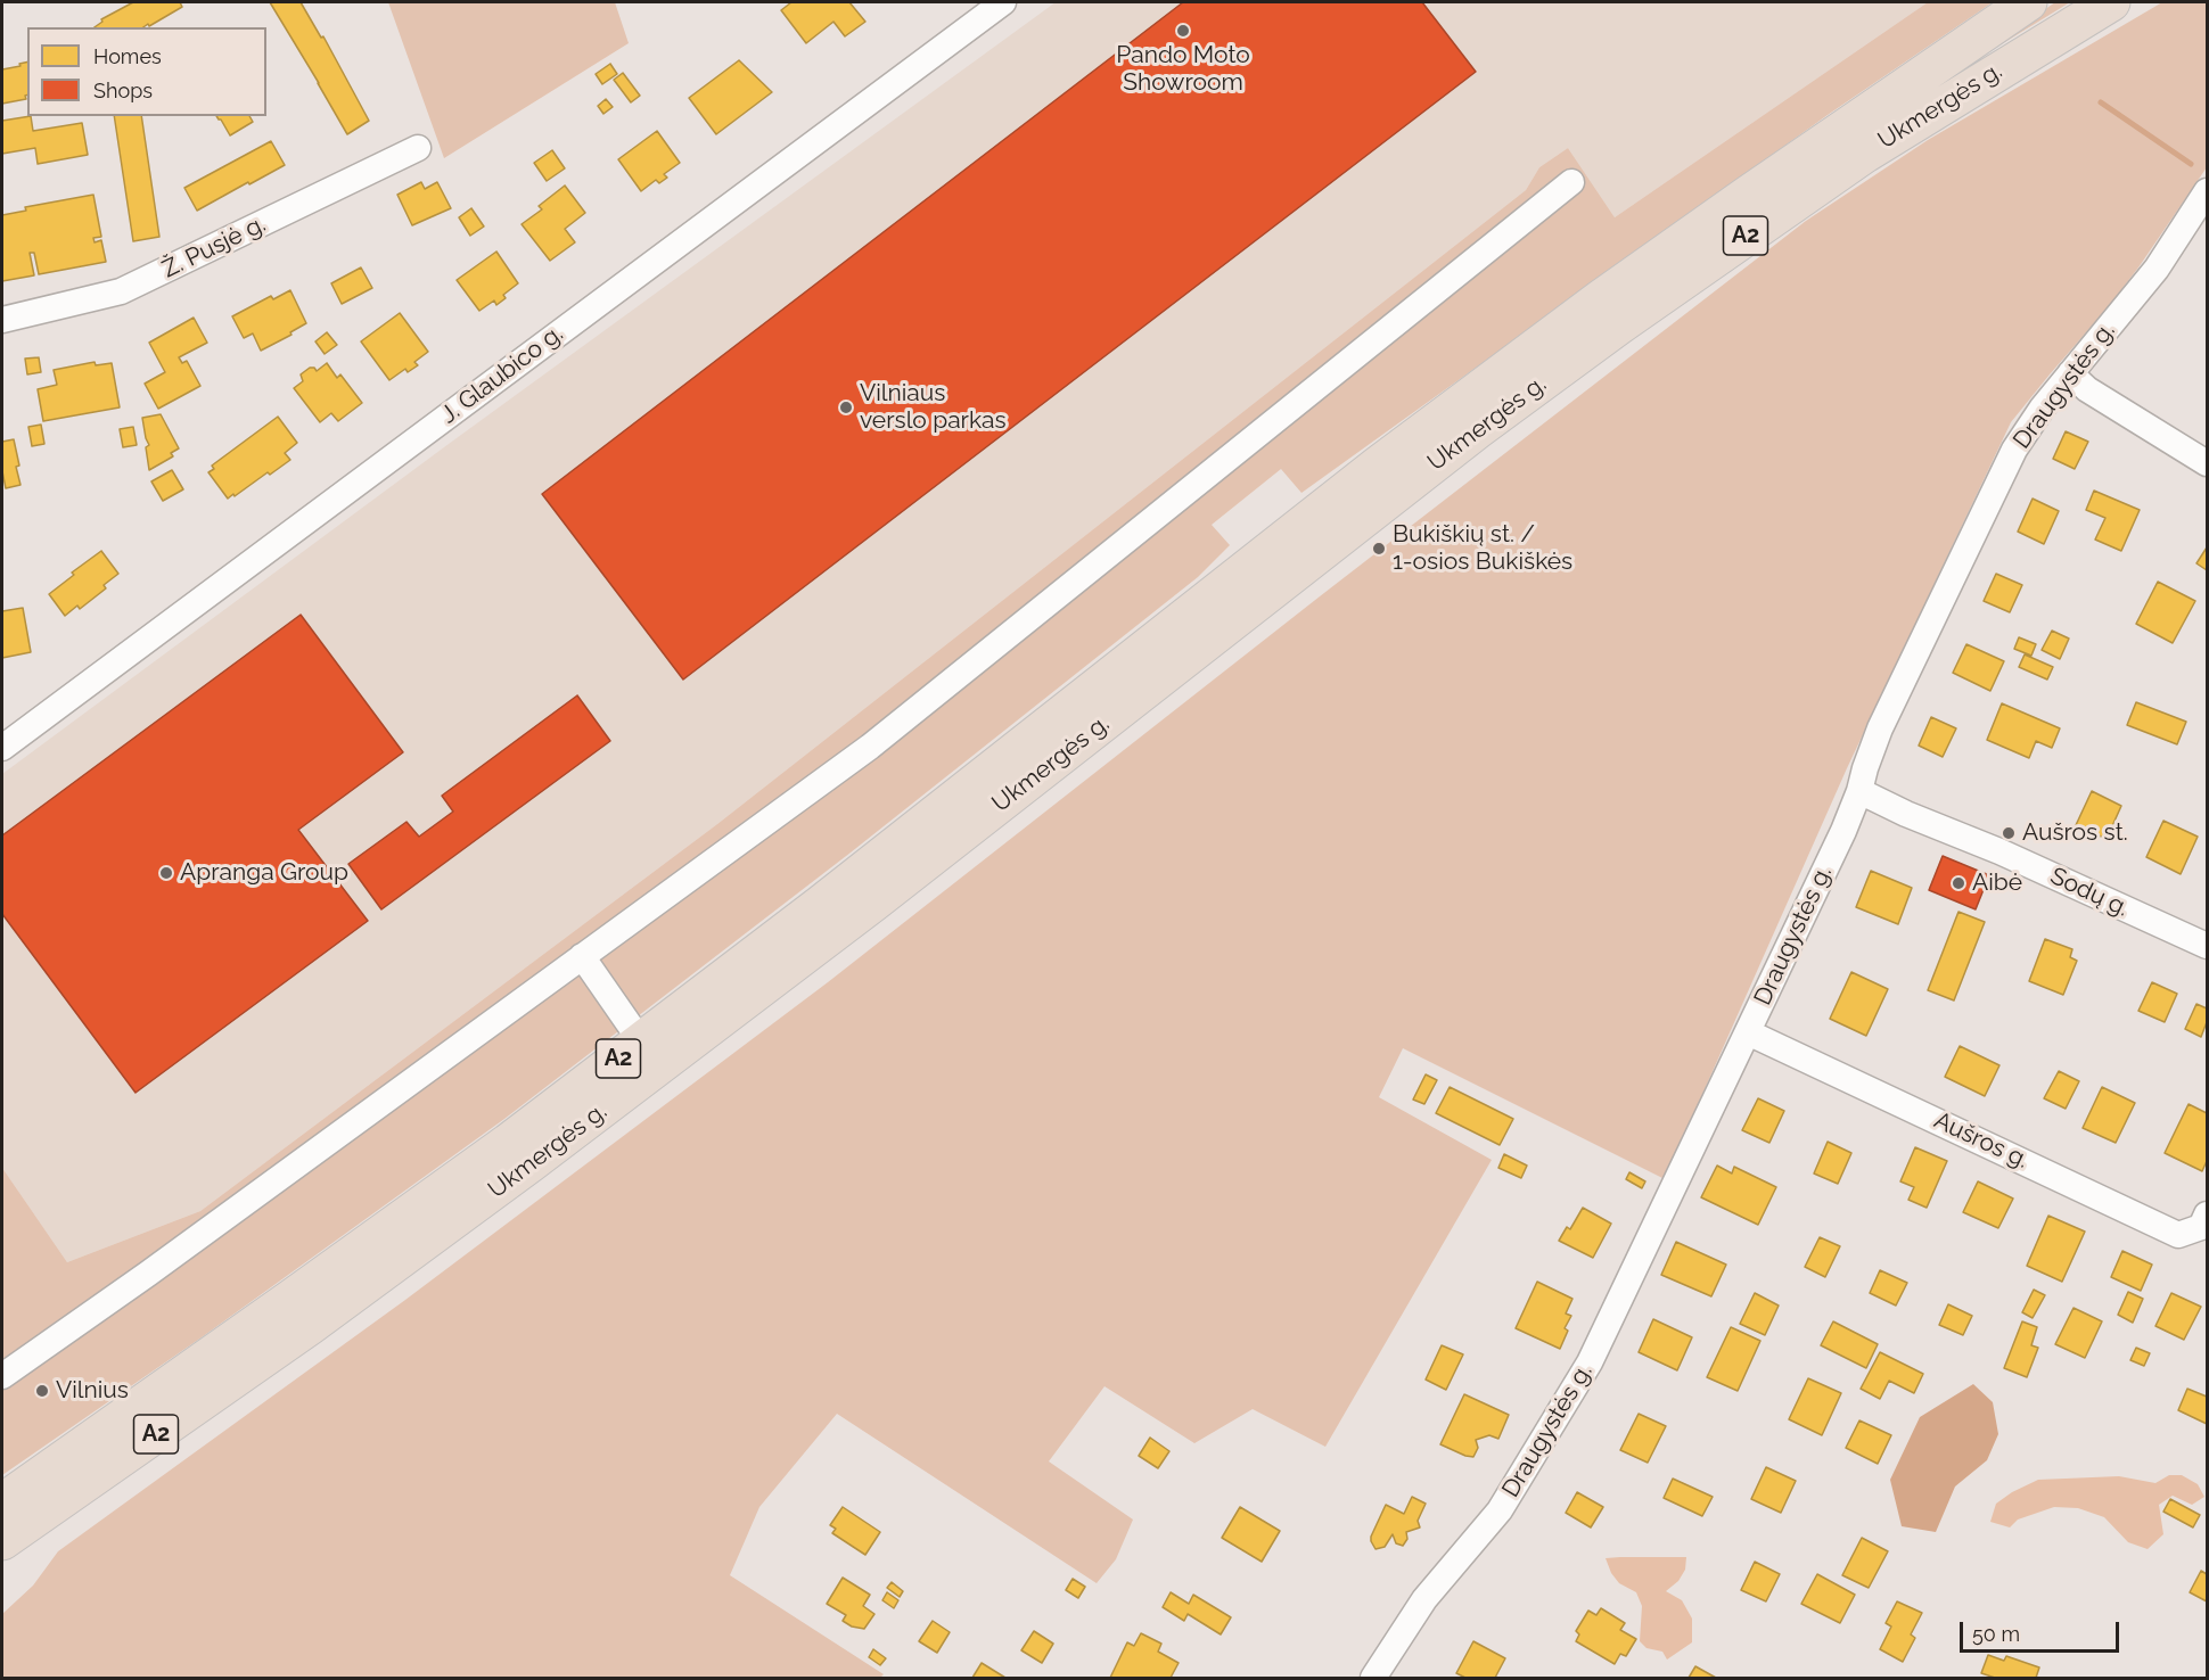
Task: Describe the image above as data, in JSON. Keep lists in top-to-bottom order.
{
  "streets": {
    "highway": ["Ukmergės g.", "A2"],
    "street": [
      "Ž. Pusjė g.",
      "J. Glaubico g.",
      "Draugystės g.",
      "Sodų g.",
      "Aušros g."
    ]
  },
  "crossings": [
    ["Draugystės g.", "Sodų g."],
    ["Draugystės g.", "Aušros g."]
  ],
  "places": [
    "Pando Moto Showroom",
    "Vilniaus verslo parkas",
    "Bukiškių st. / 1-osios Bukiškės",
    "Aušros st.",
    "Apranga Group",
    "Aibė",
    "Vilnius"
  ],
  "legend": ["Homes", "Shops"],
  "scale_bar": "50 m"
}
